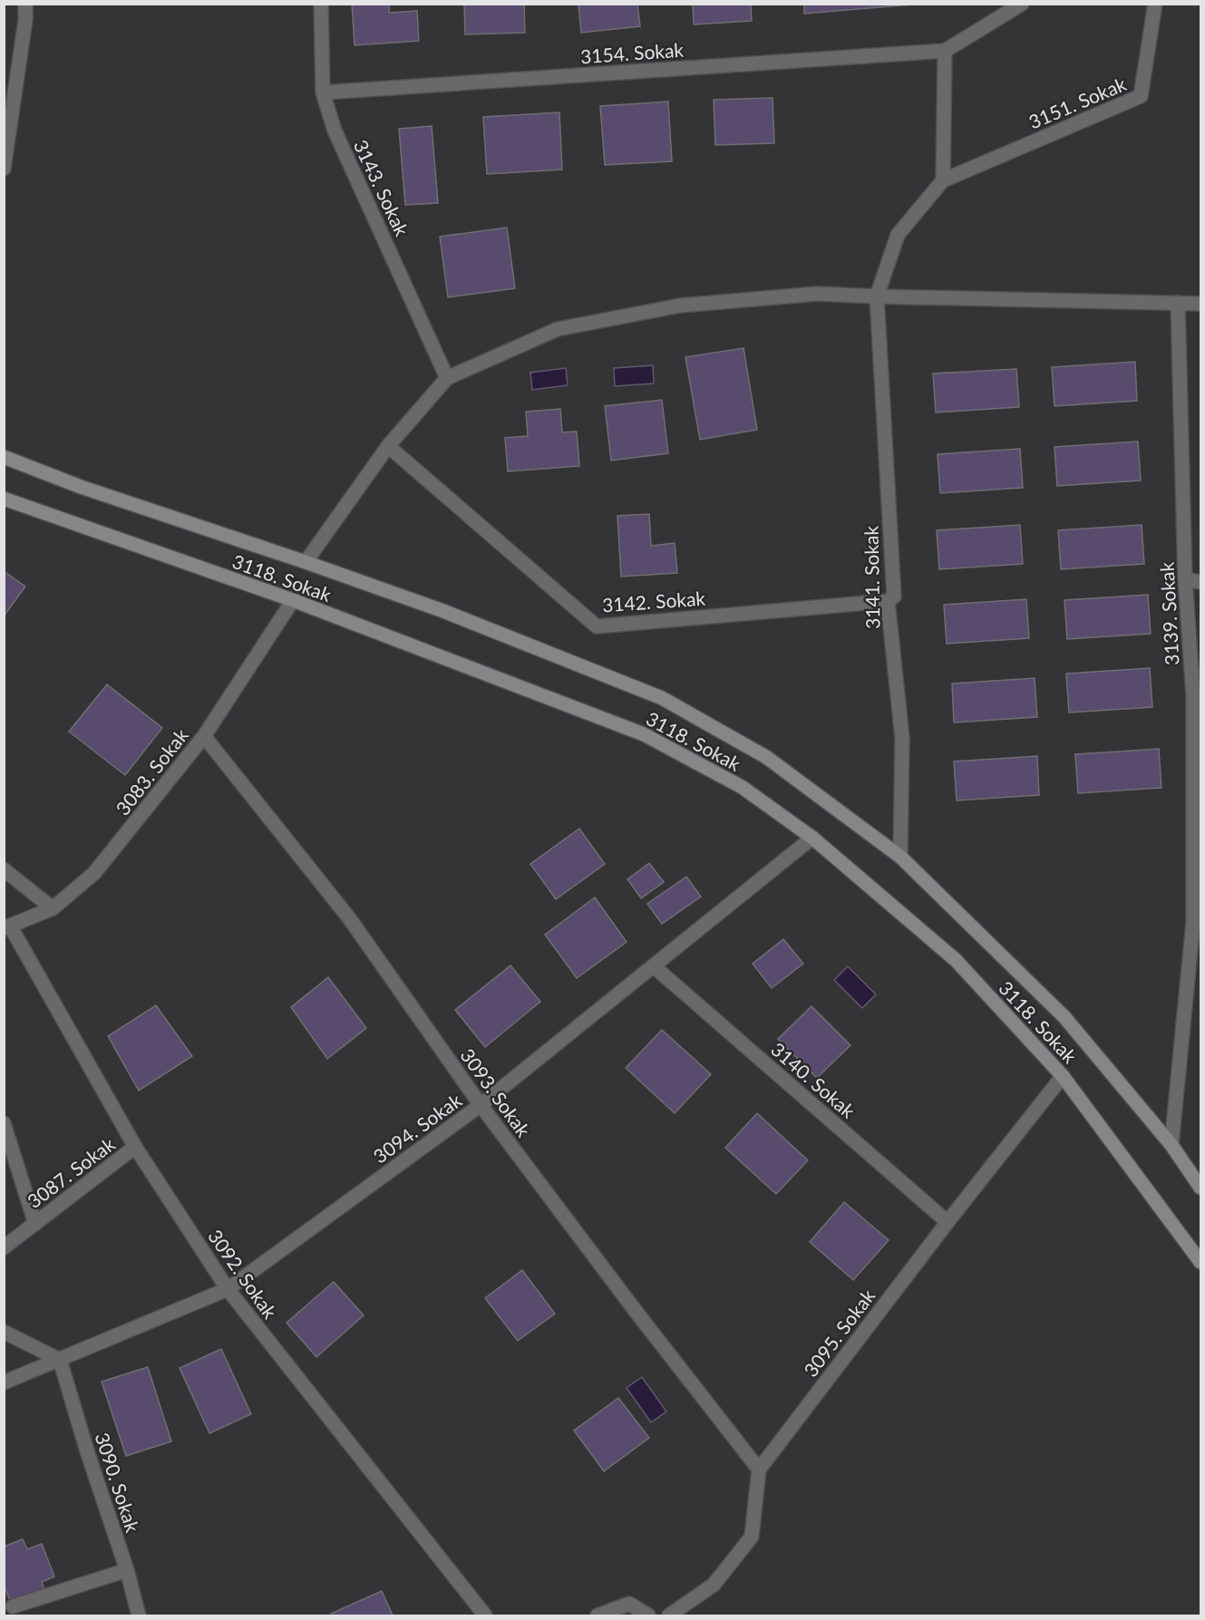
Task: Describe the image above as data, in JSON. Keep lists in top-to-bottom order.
{
  "streets": {
    "main road": ["3118. Sokak"],
    "street": [
      "3154. Sokak",
      "3151. Sokak",
      "3143. Sokak",
      "3141. Sokak",
      "3142. Sokak",
      "3139. Sokak",
      "3083. Sokak",
      "3140. Sokak",
      "3093. Sokak",
      "3094. Sokak",
      "3087. Sokak",
      "3092. Sokak",
      "3095. Sokak",
      "3090. Sokak"
    ]
  },
  "crossings": [
    ["3154. Sokak", "3143. Sokak"],
    ["3118. Sokak", "3141. Sokak"],
    ["3118. Sokak", "3139. Sokak"],
    ["3118. Sokak", "3083. Sokak"],
    ["3118. Sokak", "3094. Sokak"],
    ["3118. Sokak", "3095. Sokak"],
    ["3141. Sokak", "3142. Sokak"],
    ["3083. Sokak", "3093. Sokak"],
    ["3083. Sokak", "3092. Sokak"],
    ["3140. Sokak", "3094. Sokak"],
    ["3140. Sokak", "3095. Sokak"],
    ["3093. Sokak", "3094. Sokak"],
    ["3093. Sokak", "3095. Sokak"],
    ["3094. Sokak", "3092. Sokak"],
    ["3094. Sokak", "3090. Sokak"],
    ["3087. Sokak", "3092. Sokak"]
  ]
}
